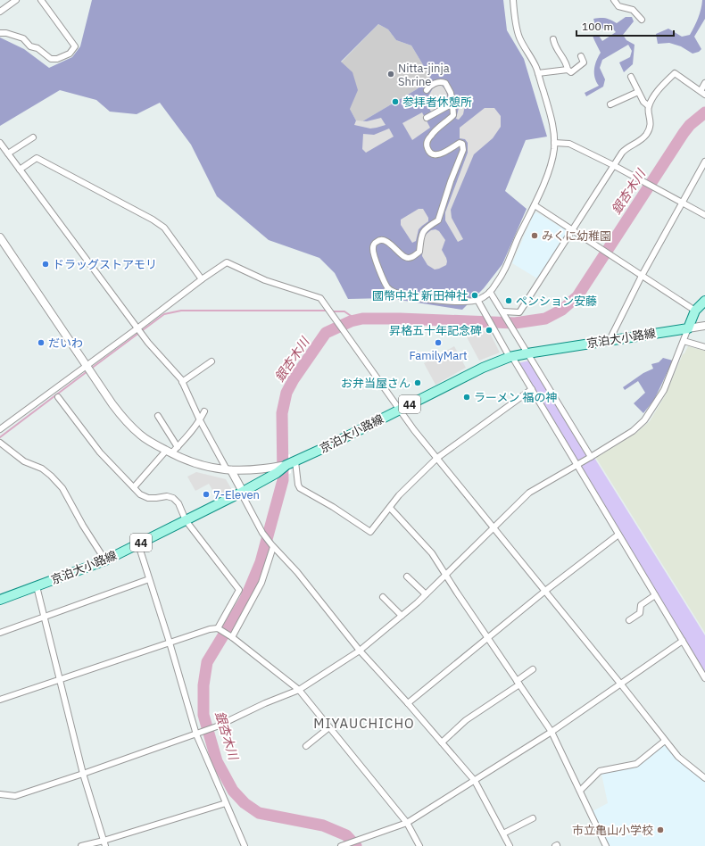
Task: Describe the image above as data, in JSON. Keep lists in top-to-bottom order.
{
  "streets": {
    "main road": ["京泊大小路線", "44"]
  },
  "districts": ["MIYAUCHICHO"],
  "water": ["銀杏木川"],
  "places": [
    "Nitta-jinja Shrine",
    "参拝者休憩所",
    "みくに幼稚園",
    "ドラッグストアモリ",
    "國幣中社 新田神社",
    "ペンション安藤",
    "昇格五十年記念碑",
    "だいわ",
    "FamilyMart",
    "お弁当屋さん",
    "ラーメン 福の神",
    "7-Eleven",
    "市立亀山小学校"
  ],
  "scale_bar": "100 m"
}
